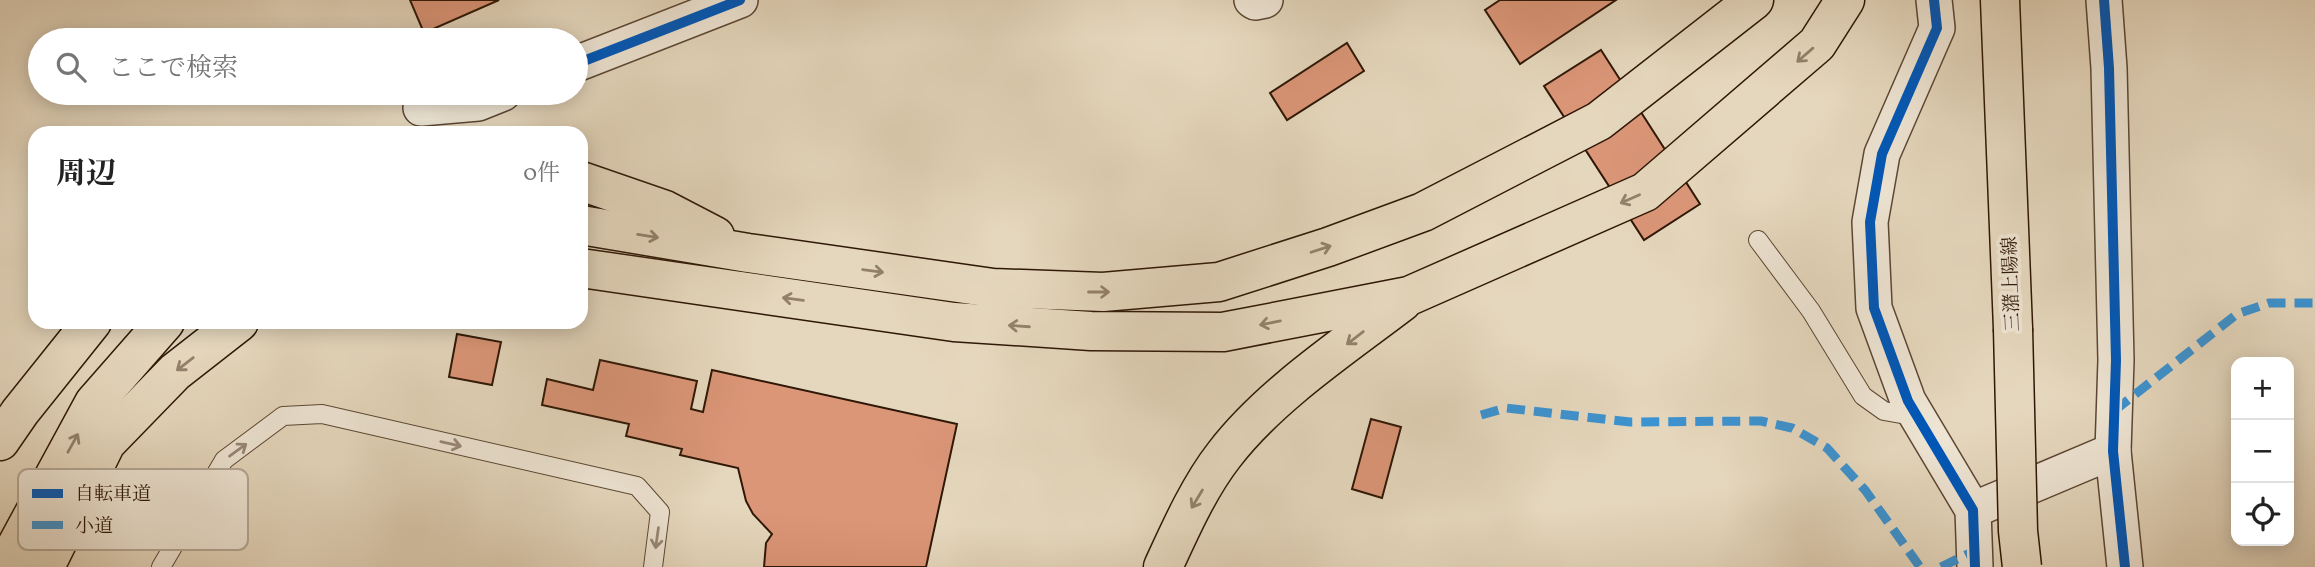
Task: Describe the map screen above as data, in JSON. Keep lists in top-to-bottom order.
{
  "streets": {
    "main road": ["三潴上陽線"]
  },
  "legend": ["自転車道", "小道"],
  "page": {
    "search": "ここで検索",
    "heading": ["周辺", "0件"],
    "map_buttons": ["+", "−"]
  }
}
